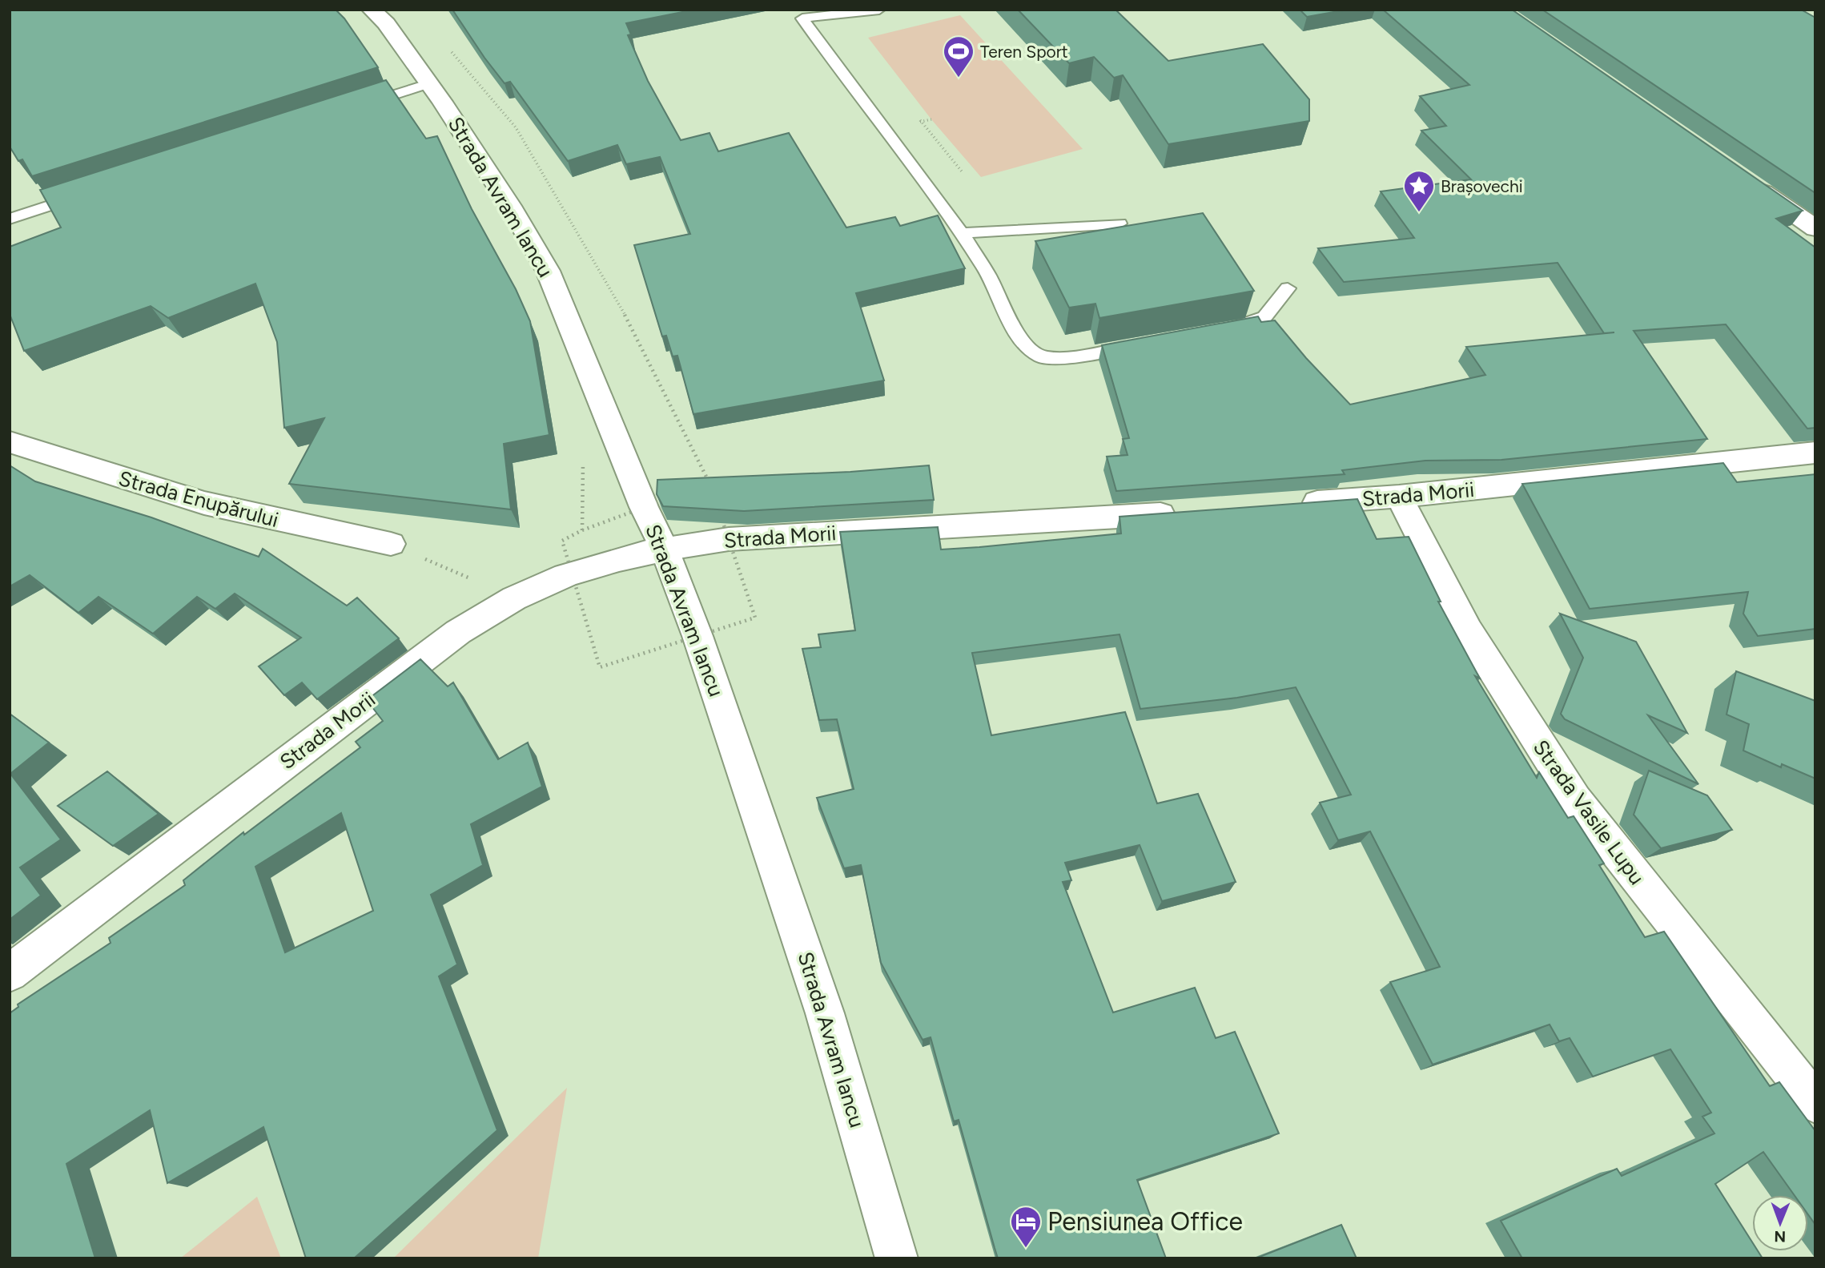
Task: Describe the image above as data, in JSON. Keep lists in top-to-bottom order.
{
  "streets": {
    "street": [
      "Strada Avram Iancu",
      "Strada Morii",
      "Strada Enupărului",
      "Strada Vasile Lupu"
    ]
  },
  "crossings": [
    ["Strada Avram Iancu", "Strada Morii"],
    ["Strada Morii", "Strada Vasile Lupu"]
  ],
  "places": {
    "sports": ["Teren Sport"],
    "place": ["Brașovechi"],
    "hotel": ["Pensiunea Office"]
  },
  "north": "bottom"
}
